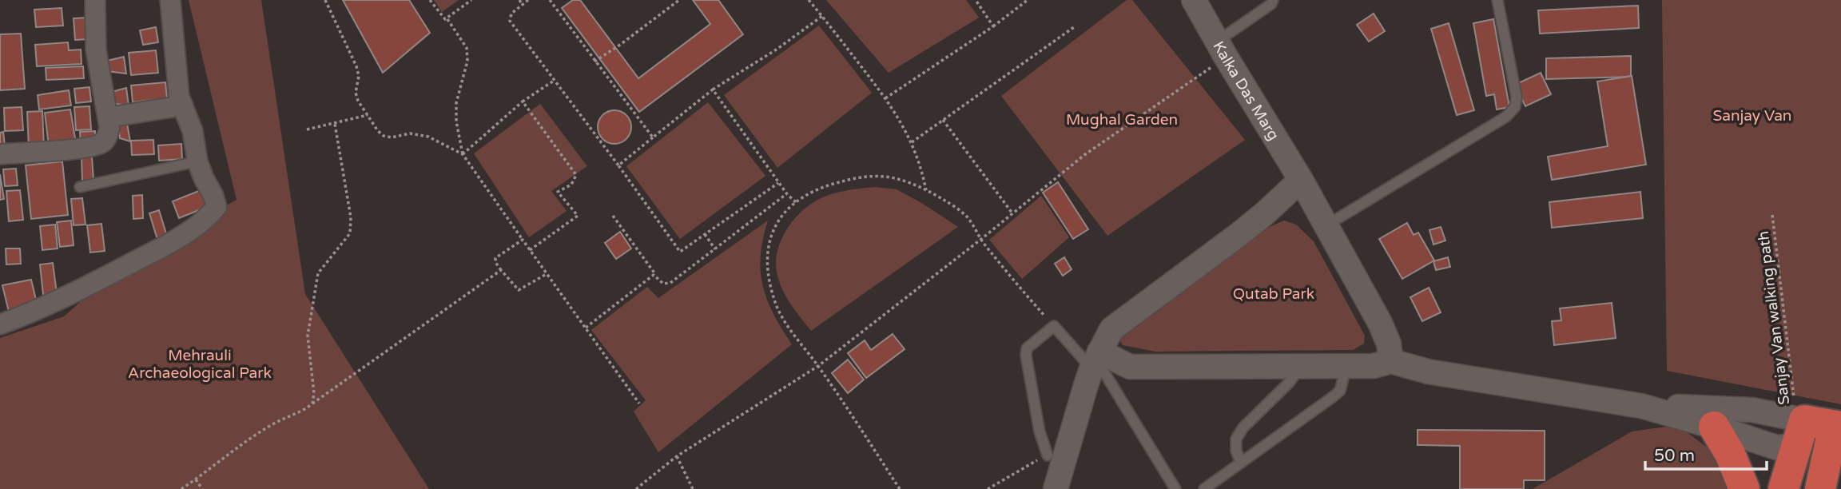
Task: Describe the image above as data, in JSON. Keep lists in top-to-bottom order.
{
  "streets": {
    "street": ["Kalka Das Marg"],
    "path": ["Sanjay Van walking path"]
  },
  "parks": [
    "Sanjay Van",
    "Mughal Garden",
    "Qutab Park",
    "Mehrauli Archaeological Park"
  ],
  "scale_bar": "50 m"
}
